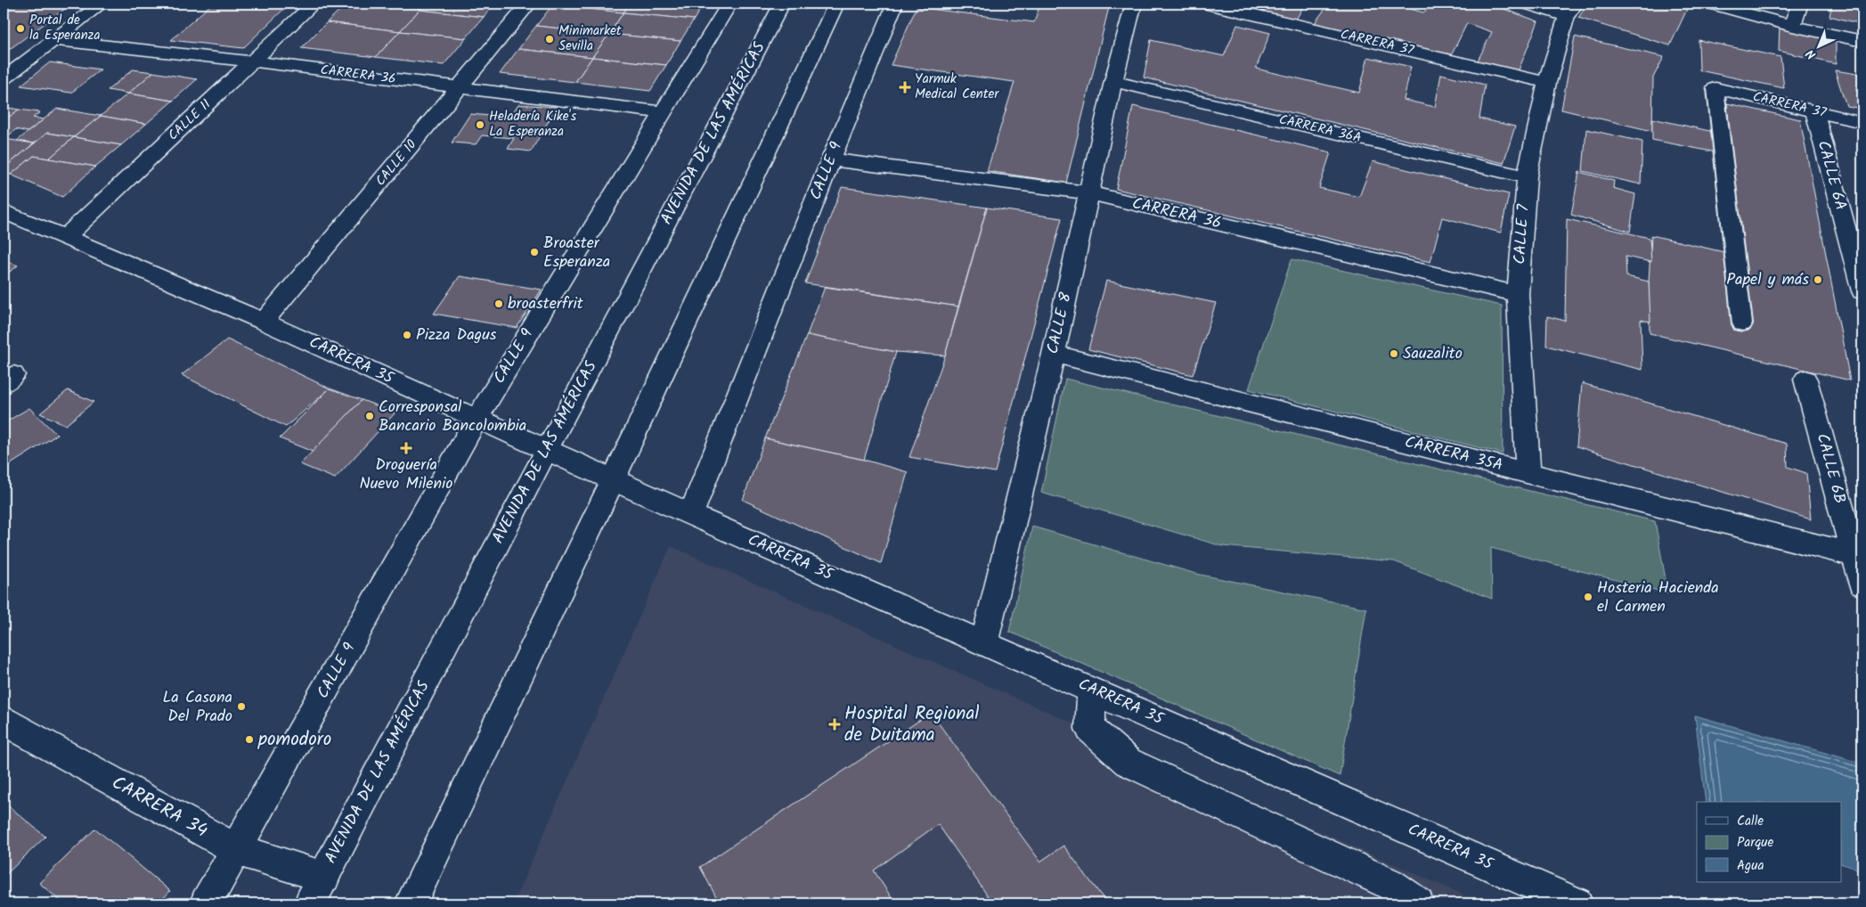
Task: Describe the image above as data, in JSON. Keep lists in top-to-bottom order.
{
  "streets": {
    "street": [
      "CARRERA 37",
      "CARRERA 36",
      "CALLE 11",
      "CARRERA 36A",
      "AVENIDA DE LAS AMÉRICAS",
      "CALLE 10",
      "CALLE 9",
      "CALLE 6A",
      "CALLE 7",
      "CALLE 8",
      "CARRERA 35",
      "CARRERA 35A",
      "CALLE 6B",
      "CARRERA 34"
    ]
  },
  "crossings": [
    ["CARRERA 37", "CALLE 6A"],
    ["CARRERA 37", "CALLE 7"],
    ["CARRERA 36", "CALLE 11"],
    ["CARRERA 36", "CALLE 10"],
    ["CARRERA 36", "CALLE 9"],
    ["CARRERA 36", "CALLE 7"],
    ["CARRERA 36", "CALLE 8"],
    ["CALLE 11", "CARRERA 35"],
    ["CARRERA 36A", "CALLE 7"],
    ["CARRERA 36A", "CALLE 8"],
    ["AVENIDA DE LAS AMÉRICAS", "CARRERA 35"],
    ["AVENIDA DE LAS AMÉRICAS", "CARRERA 34"],
    ["CALLE 10", "CARRERA 35"],
    ["CALLE 9", "CARRERA 35"],
    ["CALLE 9", "CARRERA 34"],
    ["CALLE 7", "CARRERA 35A"],
    ["CALLE 8", "CARRERA 35"],
    ["CALLE 8", "CARRERA 35A"],
    ["CARRERA 35A", "CALLE 6B"]
  ],
  "places": {
    "other": [
      "Portal de la Esperanza",
      "Minimarket Sevilla",
      "Heladería Kike's La Esperanza",
      "Broaster Esperanza",
      "Papel y más",
      "broasterfrit",
      "Pizza Dagus",
      "Sauzalito",
      "Corresponsal Bancario Bancolombia",
      "Hosteria Hacienda el Carmen",
      "La Casona Del Prado",
      "pomodoro"
    ],
    "health": ["Yarmuk Medical Center", "Droguería Nuevo Milenio", "Hospital Regional de Duitama"]
  },
  "legend": ["Calle", "Parque", "Agua"],
  "north": "bottom left"
}
